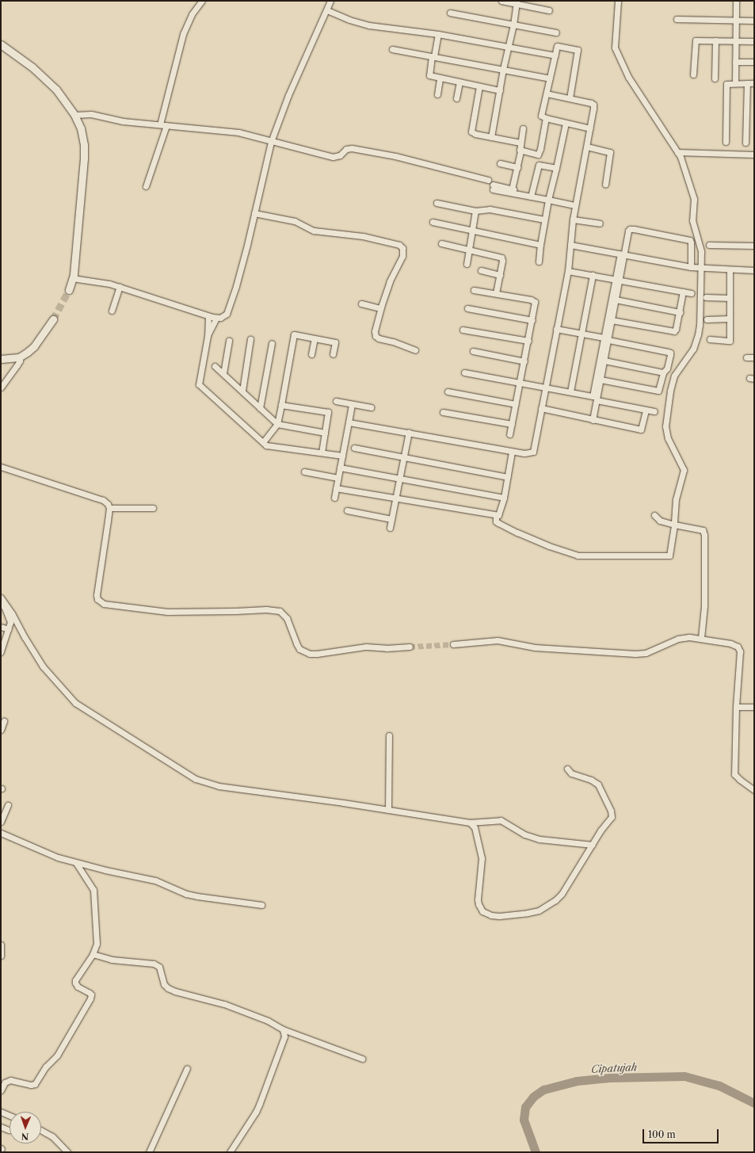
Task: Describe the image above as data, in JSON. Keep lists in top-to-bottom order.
{
  "water": ["Cipatujah"],
  "scale_bar": "100 m",
  "north": "bottom"
}
